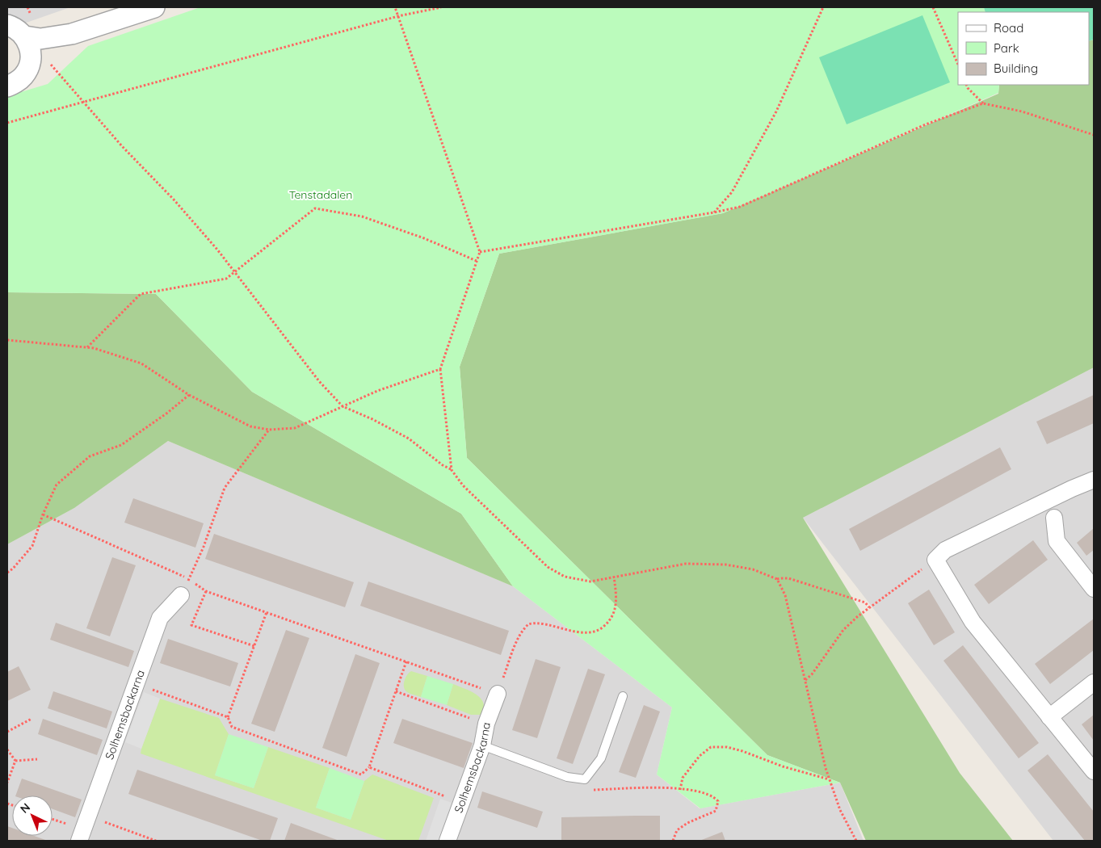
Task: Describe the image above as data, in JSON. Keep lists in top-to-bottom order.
{
  "streets": {
    "street": ["Solhemsbackarna"]
  },
  "parks": ["Tenstadalen"],
  "legend": ["Road", "Park", "Building"],
  "north": "top left"
}
